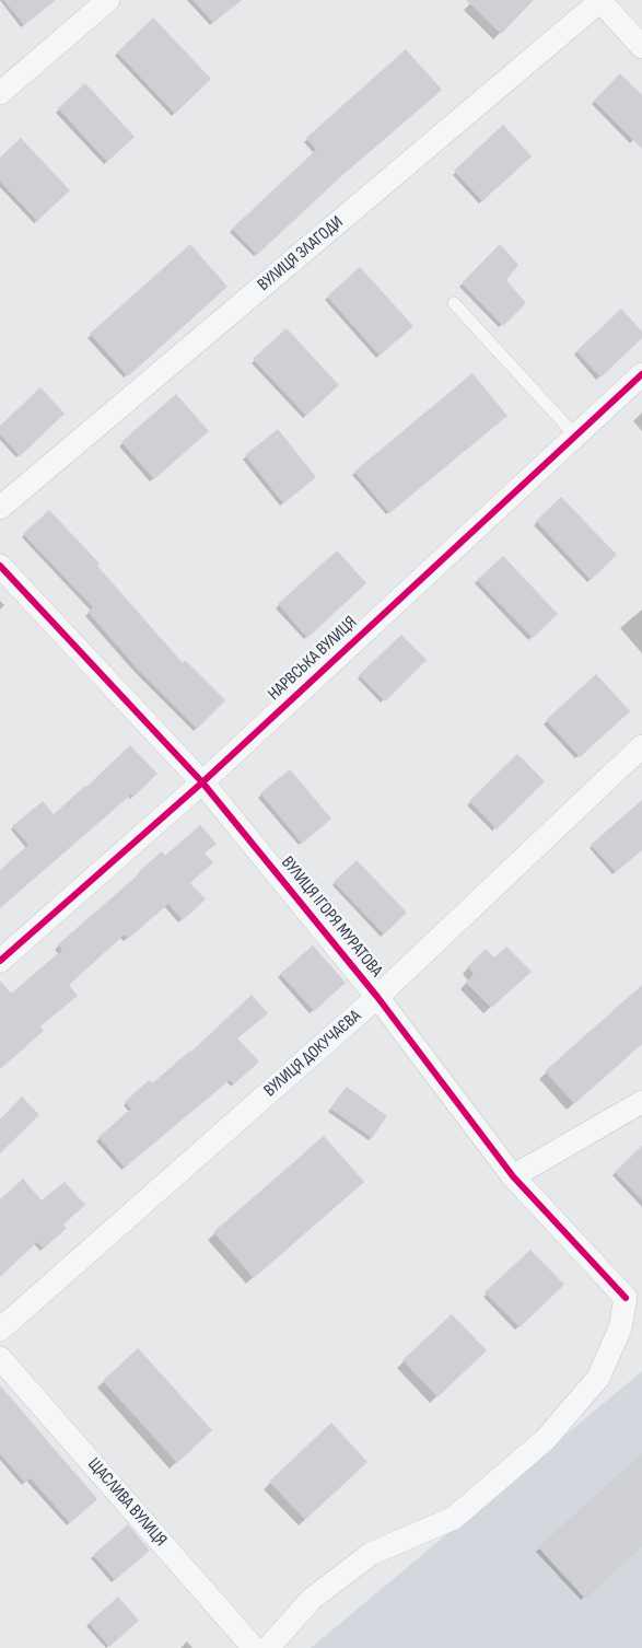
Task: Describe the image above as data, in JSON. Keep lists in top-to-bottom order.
{
  "streets": {
    "street": [
      "ВУЛИЦЯ ЗЛАГОДИ",
      "НАРВСЬКА ВУЛИЦЯ",
      "ВУЛИЦЯ ІГОРЯ МУРАТОВА",
      "ВУЛИЦЯ ДОКУЧАЄВА",
      "ЩАСЛИВА ВУЛИЦЯ"
    ]
  },
  "crossings": [
    ["НАРВСЬКА ВУЛИЦЯ", "ВУЛИЦЯ ІГОРЯ МУРАТОВА"],
    ["ВУЛИЦЯ ІГОРЯ МУРАТОВА", "ВУЛИЦЯ ДОКУЧАЄВА"]
  ]
}
